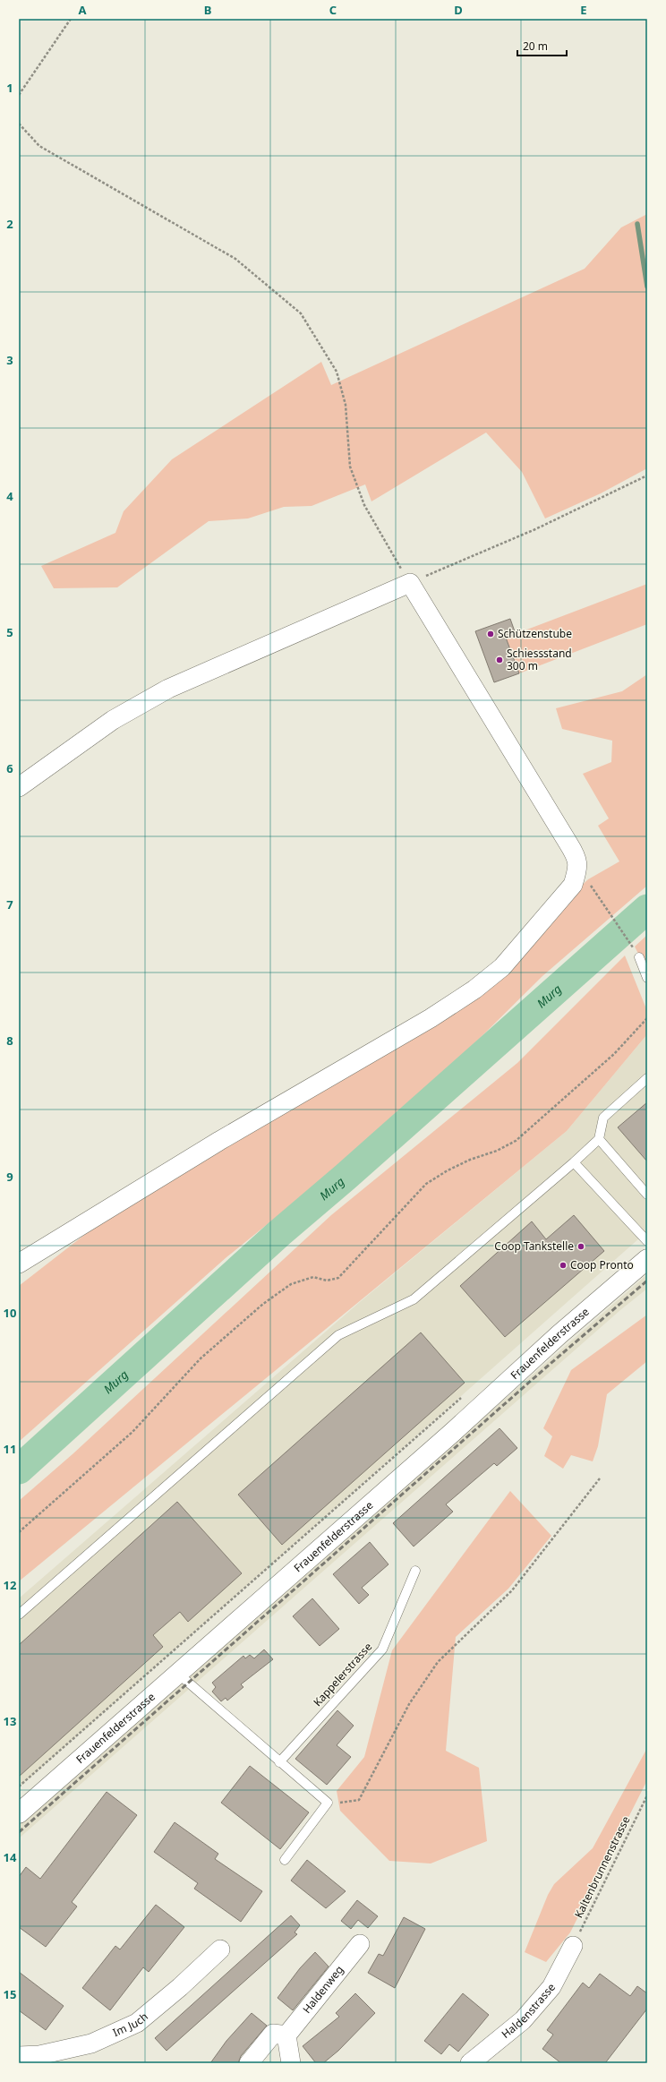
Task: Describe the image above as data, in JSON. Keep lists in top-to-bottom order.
{
  "streets": {
    "main road": ["Frauenfelderstrasse"],
    "street": ["Haldenweg", "Haldenstrasse", "Im Juch"],
    "lane": ["Kappelerstrasse"],
    "path": ["Kaltenbrunnenstrasse"]
  },
  "crossings": [
    ["Kaltenbrunnenstrasse", "Haldenstrasse"]
  ],
  "water": ["Murg"],
  "places": [
    "Schützenstube",
    "Schiessstand 300 m",
    "Coop Tankstelle",
    "Coop Pronto"
  ],
  "scale_bar": "20 m",
  "grid": {
    "columns": [
      "A",
      "B",
      "C",
      "D",
      "E"
    ],
    "rows": [
      "1",
      "2",
      "3",
      "4",
      "5",
      "6",
      "7",
      "8",
      "9",
      "10",
      "11",
      "12",
      "13",
      "14",
      "15"
    ]
  }
}
